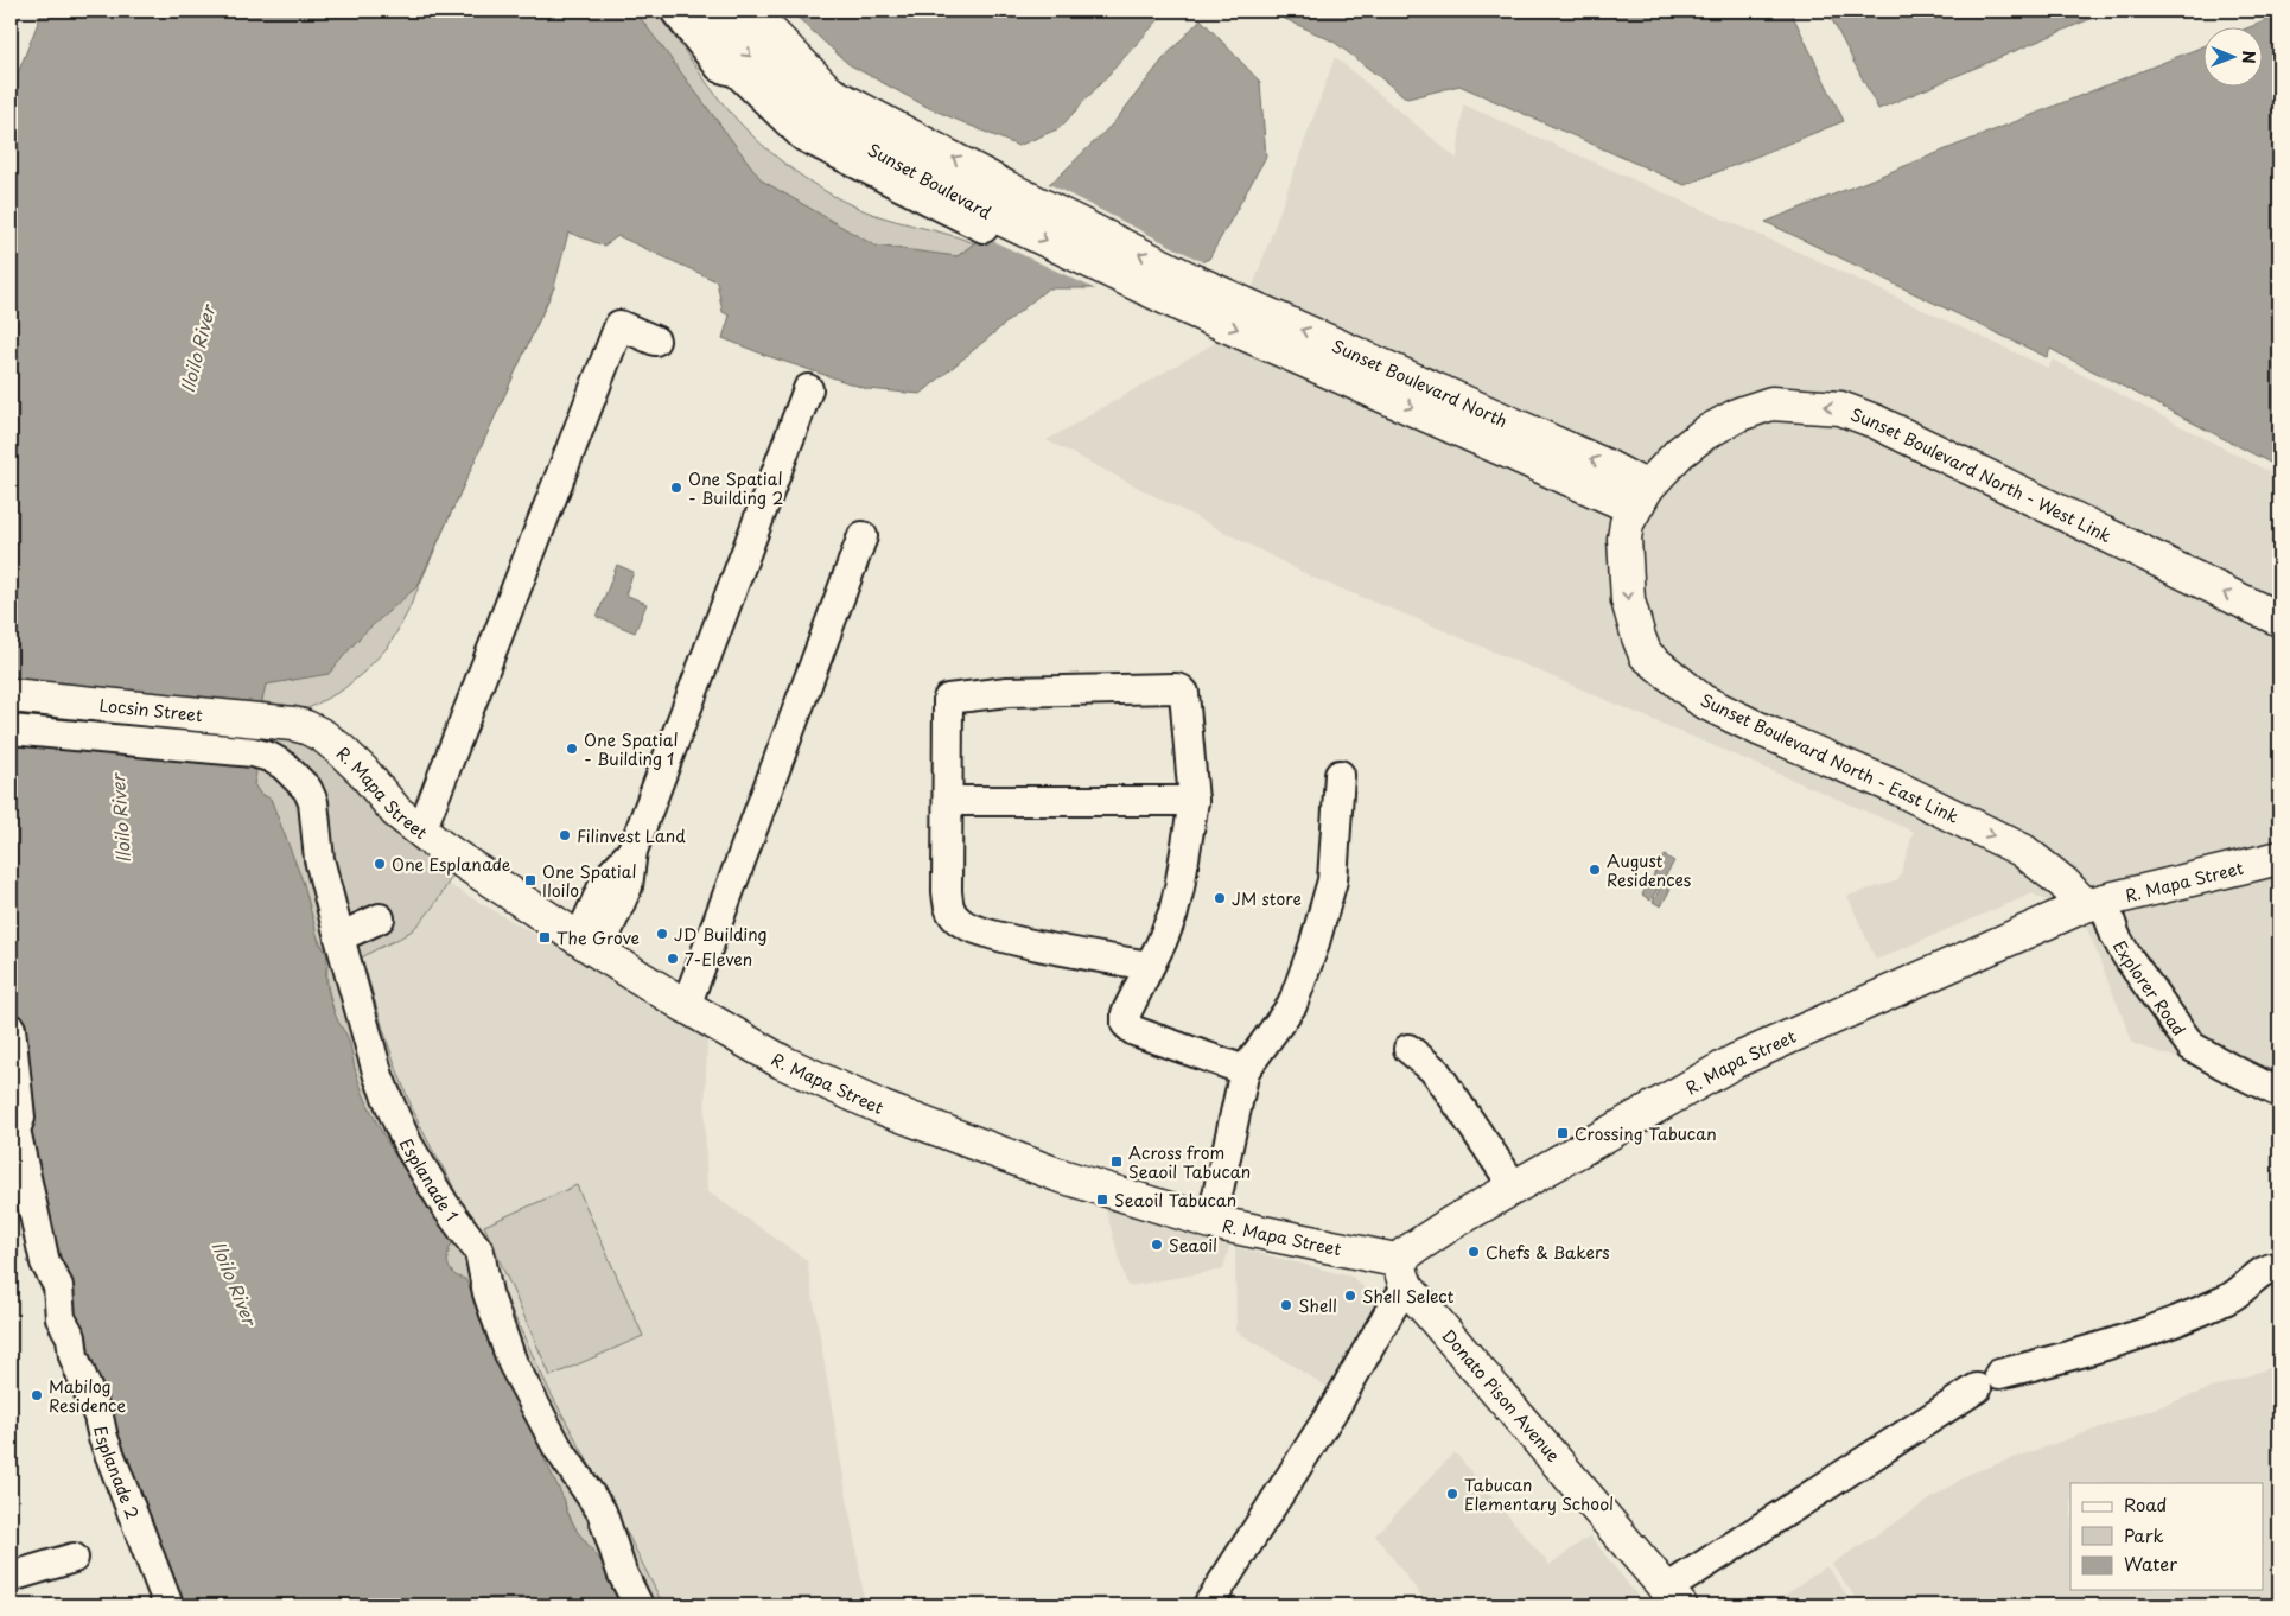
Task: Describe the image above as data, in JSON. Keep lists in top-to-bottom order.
{
  "streets": {
    "main road": [
      "Sunset Boulevard",
      "Sunset Boulevard North",
      "Sunset Boulevard North - West Link",
      "Locsin Street",
      "Sunset Boulevard North - East Link",
      "R. Mapa Street",
      "Donato Pison Avenue"
    ],
    "street": ["Explorer Road", "Esplanade 1", "Esplanade 2"]
  },
  "crossings": [
    ["Sunset Boulevard", "Sunset Boulevard North"],
    ["Sunset Boulevard North", "Sunset Boulevard North - West Link"],
    ["Sunset Boulevard North", "Sunset Boulevard North - East Link"],
    ["Sunset Boulevard North - West Link", "Sunset Boulevard North - East Link"],
    ["Locsin Street", "R. Mapa Street"],
    ["Sunset Boulevard North - East Link", "R. Mapa Street"],
    ["Sunset Boulevard North - East Link", "Explorer Road"],
    ["R. Mapa Street", "Explorer Road"],
    ["R. Mapa Street", "Donato Pison Avenue"]
  ],
  "one_way": ["Sunset Boulevard North - West Link", "Sunset Boulevard North - East Link"],
  "water": ["Iloilo River"],
  "places": {
    "other": [
      "One Spatial - Building 2",
      "One Spatial - Building 1",
      "Filinvest Land",
      "One Esplanade",
      "August Residences",
      "JM store",
      "JD Building",
      "7-Eleven",
      "Seaoil",
      "Chefs & Bakers",
      "Shell Select",
      "Shell",
      "Mabilog Residence",
      "Tabucan Elementary School"
    ],
    "transit": [
      "One Spatial Iloilo",
      "The Grove",
      "Crossing Tabucan",
      "Across from Seaoil Tabucan",
      "Seaoil Tabucan"
    ]
  },
  "legend": ["Road", "Park", "Water"],
  "north": "right"
}
